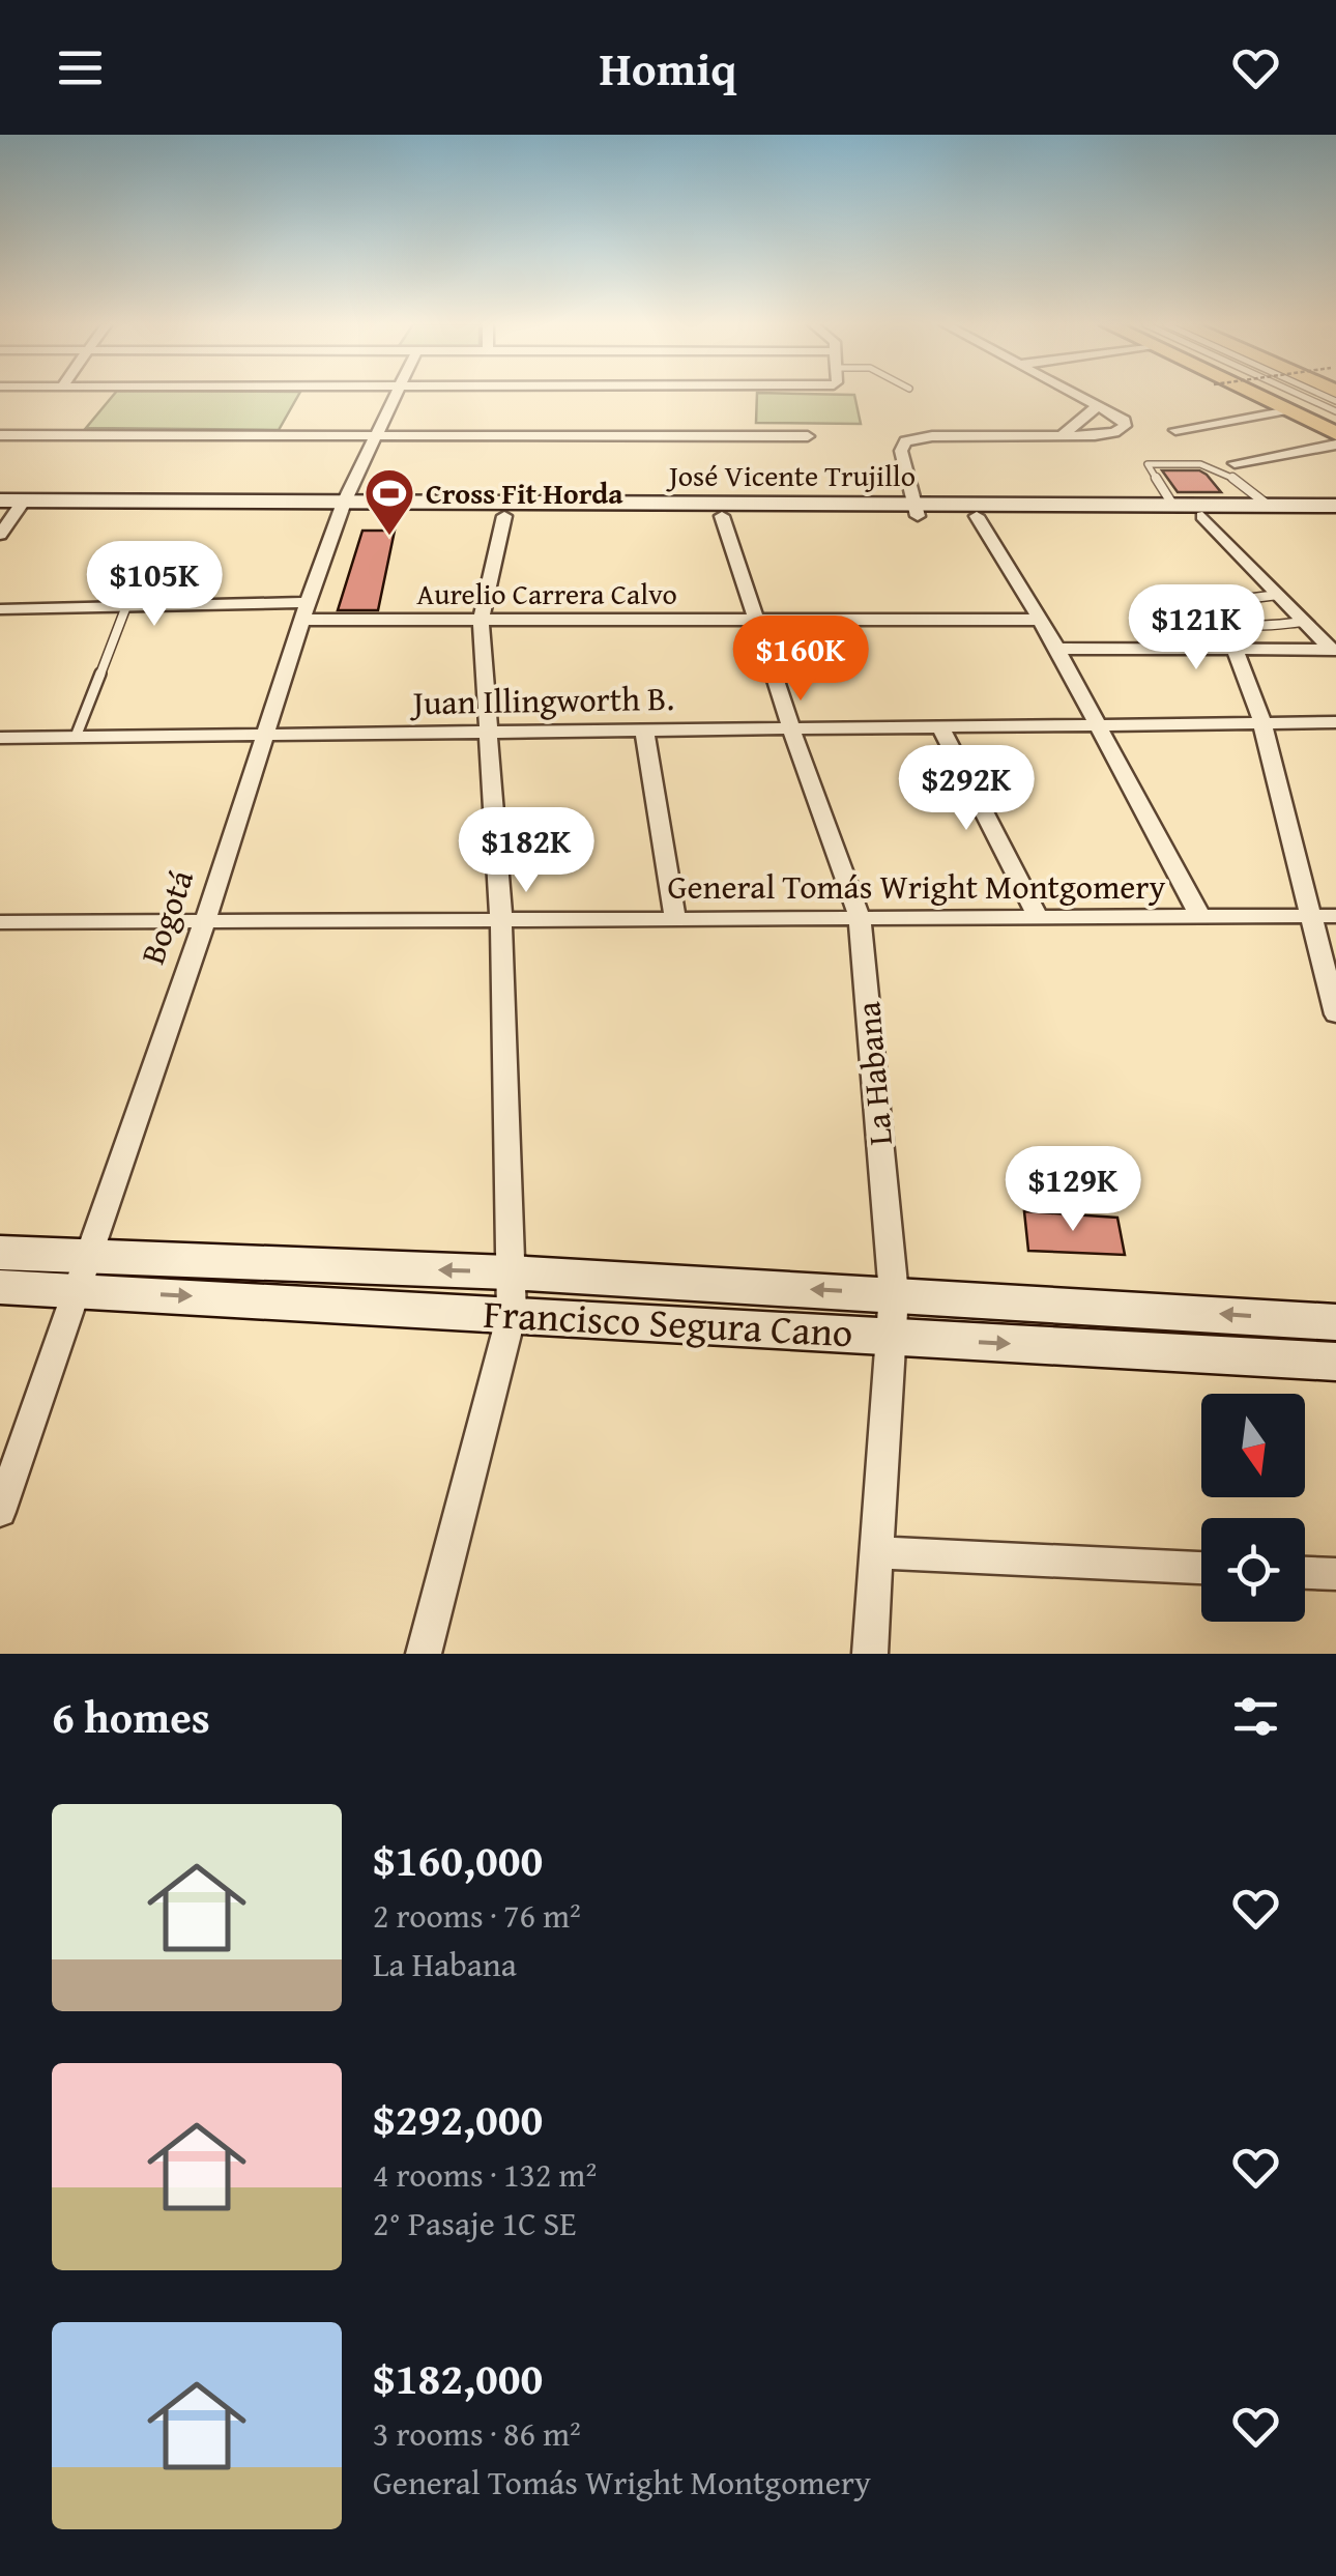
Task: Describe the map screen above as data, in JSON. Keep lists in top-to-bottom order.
{
  "streets": {
    "main road": ["José Vicente Trujillo", "Francisco Segura Cano"],
    "street": [
      "Aurelio Carrera Calvo",
      "Juan Illingworth B.",
      "General Tomás Wright Montgomery",
      "Bogotá",
      "La Habana"
    ]
  },
  "crossings": [
    ["José Vicente Trujillo", "Bogotá"],
    ["José Vicente Trujillo", "La Habana"],
    ["Aurelio Carrera Calvo", "Bogotá"],
    ["Aurelio Carrera Calvo", "La Habana"],
    ["Juan Illingworth B.", "Bogotá"],
    ["Juan Illingworth B.", "La Habana"],
    ["General Tomás Wright Montgomery", "Bogotá"],
    ["General Tomás Wright Montgomery", "La Habana"],
    ["Bogotá", "Francisco Segura Cano"],
    ["La Habana", "Francisco Segura Cano"]
  ],
  "places": {
    "sports": ["Cross Fit Horda"]
  },
  "north": "bottom",
  "page": {
    "header": "Homiq",
    "price": [
      "$105K",
      "$121K",
      "$160K",
      "$292K",
      "$182K",
      "$129K"
    ],
    "heading": "6 homes",
    "list": [
      {
        "name": "$160,000",
        "note": "2 rooms · 76 m² · La Habana"
      },
      {
        "name": "$292,000",
        "note": "4 rooms · 132 m² · 2° Pasaje 1C SE"
      },
      {
        "name": "$182,000",
        "note": "3 rooms · 86 m² · General Tomás Wright Montgomery"
      }
    ]
  }
}
